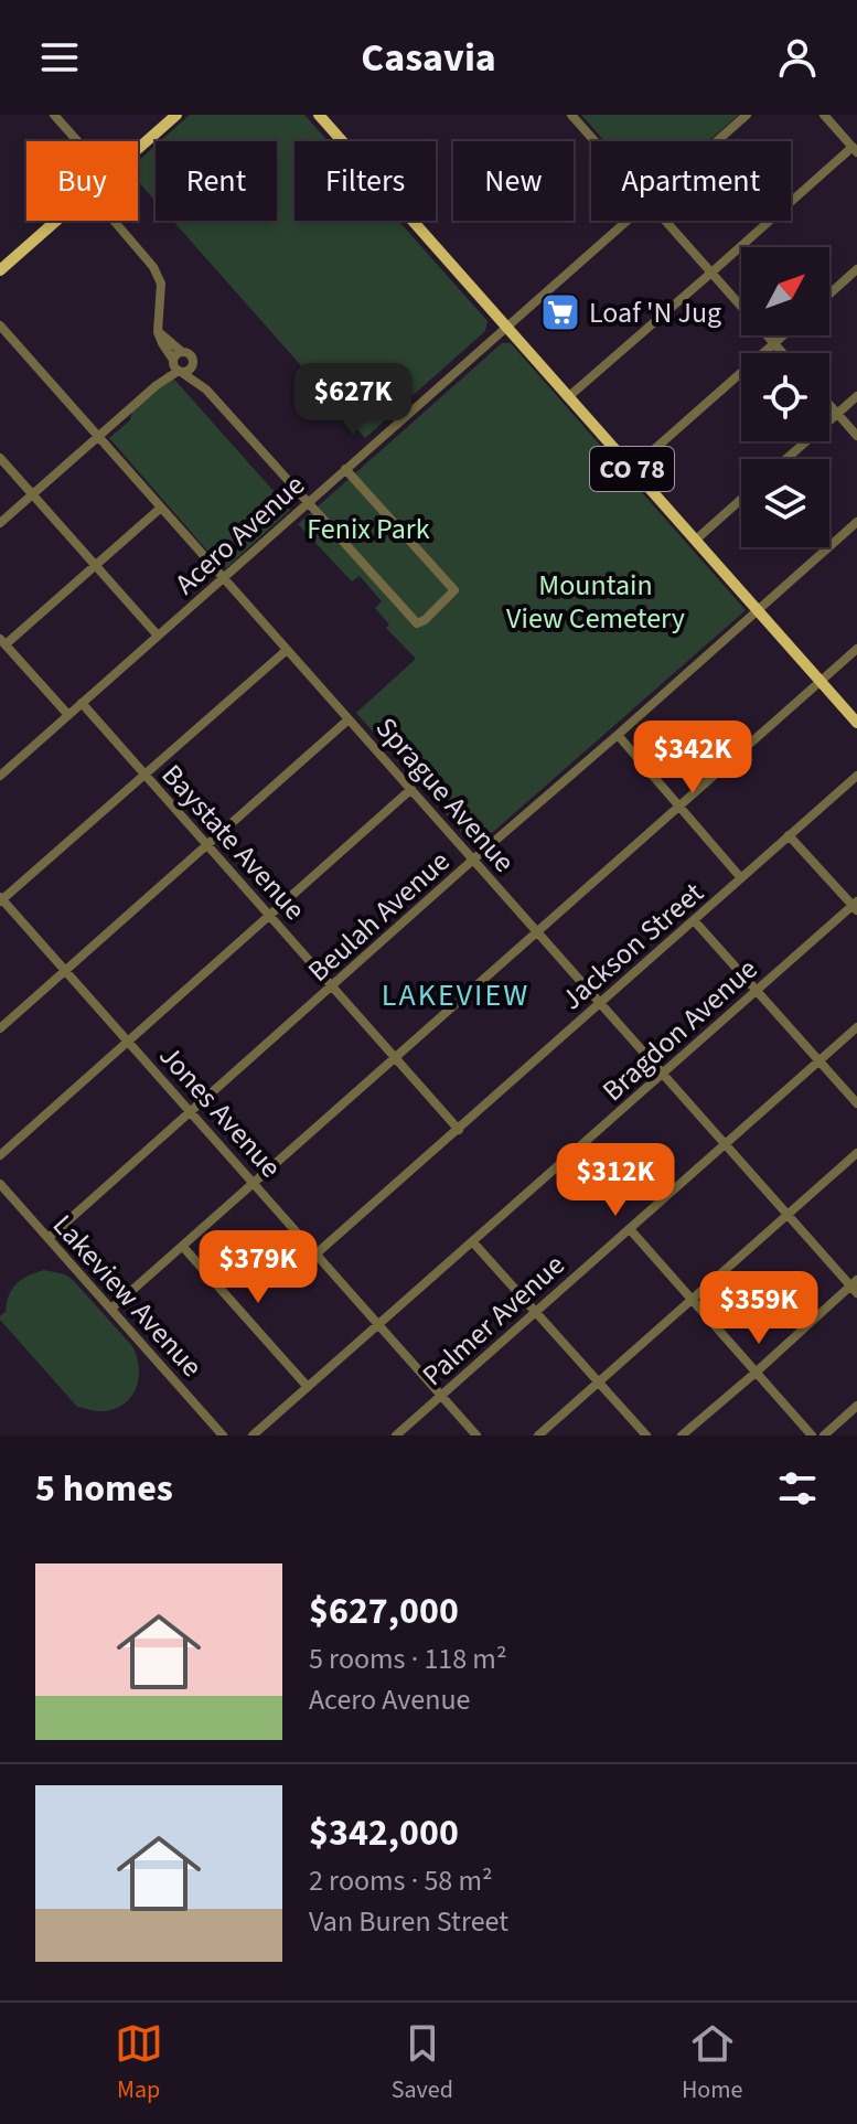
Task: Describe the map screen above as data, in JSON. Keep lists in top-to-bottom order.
{
  "streets": {
    "main road": ["CO 78"],
    "street": [
      "Acero Avenue",
      "Sprague Avenue",
      "Baystate Avenue",
      "Beulah Avenue",
      "Jackson Street",
      "Bragdon Avenue",
      "Jones Avenue",
      "Lakeview Avenue",
      "Palmer Avenue"
    ]
  },
  "crossings": [
    ["CO 78", "Acero Avenue"],
    ["CO 78", "Beulah Avenue"],
    ["Acero Avenue", "Sprague Avenue"],
    ["Acero Avenue", "Baystate Avenue"],
    ["Sprague Avenue", "Beulah Avenue"],
    ["Sprague Avenue", "Jackson Street"],
    ["Sprague Avenue", "Bragdon Avenue"],
    ["Sprague Avenue", "Palmer Avenue"],
    ["Baystate Avenue", "Beulah Avenue"],
    ["Baystate Avenue", "Jackson Street"],
    ["Beulah Avenue", "Jones Avenue"],
    ["Beulah Avenue", "Lakeview Avenue"],
    ["Jackson Street", "Jones Avenue"],
    ["Bragdon Avenue", "Jones Avenue"],
    ["Jones Avenue", "Palmer Avenue"]
  ],
  "districts": ["LAKEVIEW"],
  "parks": ["Fenix Park", "Mountain View Cemetery"],
  "places": {
    "supermarket": ["Loaf 'N Jug"]
  },
  "north": "top right",
  "page": {
    "header": "Casavia",
    "chip": [
      "Buy",
      "Rent",
      "Filters",
      "New",
      "Apartment"
    ],
    "price": [
      "$627K",
      "$342K",
      "$312K",
      "$379K",
      "$359K"
    ],
    "heading": "5 homes",
    "list": [
      {
        "name": "$627,000",
        "note": "5 rooms · 118 m² · Acero Avenue"
      },
      {
        "name": "$342,000",
        "note": "2 rooms · 58 m² · Van Buren Street"
      }
    ],
    "tabs": ["Map", "Saved", "Home"]
  }
}
